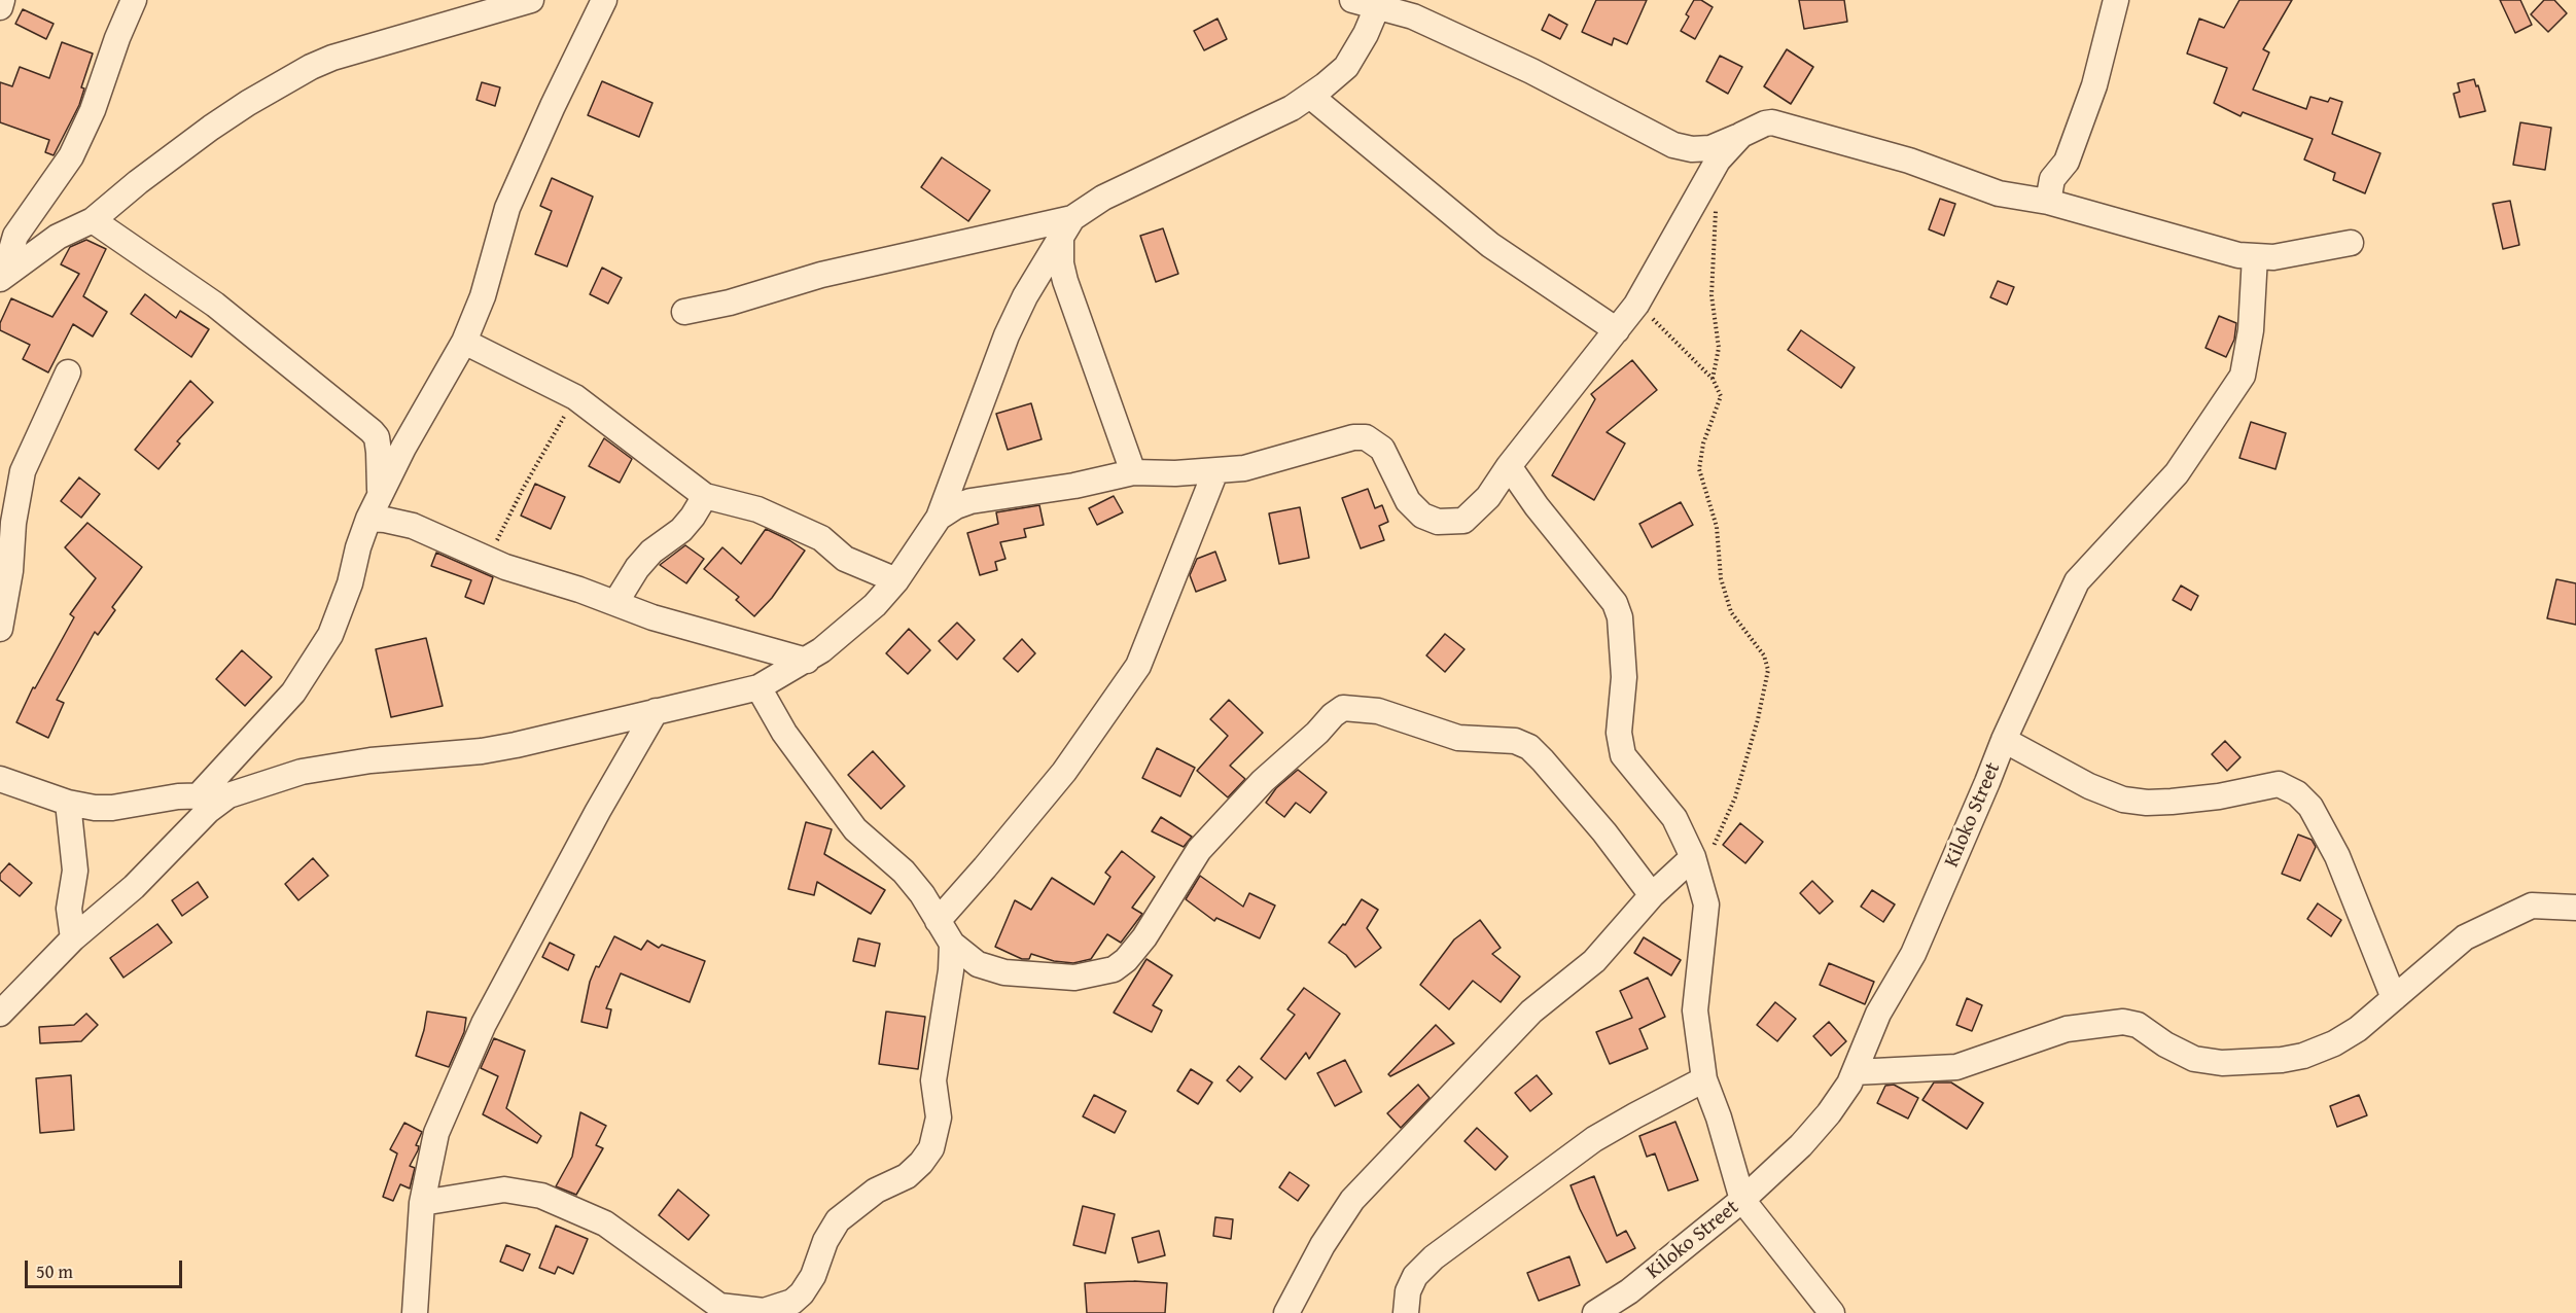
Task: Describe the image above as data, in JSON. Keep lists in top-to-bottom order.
{
  "streets": {
    "street": ["Kiloko Street"]
  },
  "scale_bar": "50 m"
}
